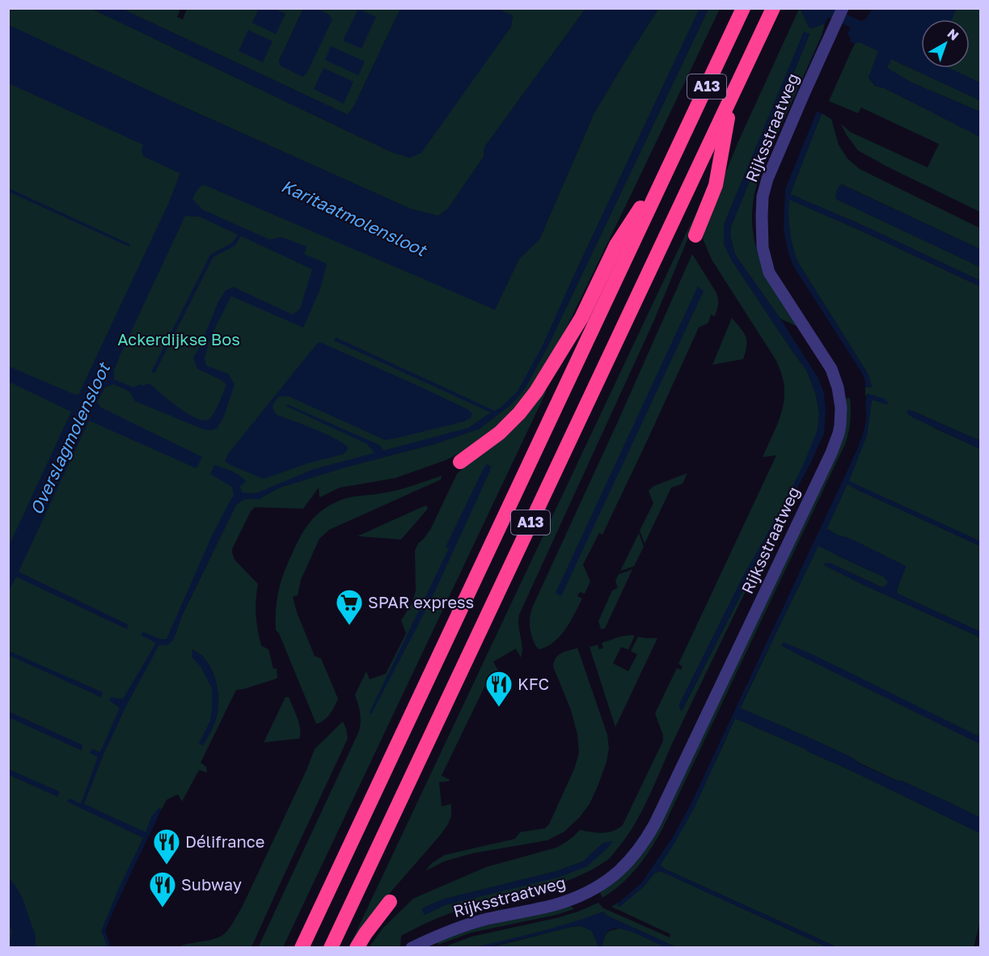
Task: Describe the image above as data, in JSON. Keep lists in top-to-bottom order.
{
  "streets": {
    "highway": ["A13"],
    "street": ["Rijksstraatweg"]
  },
  "water": ["Karitaatmolensloot", "Overslagmolensloot"],
  "parks": ["Ackerdijkse Bos"],
  "places": {
    "supermarket": ["SPAR express"],
    "restaurant": ["KFC", "Délifrance", "Subway"]
  },
  "north": "top right"
}
